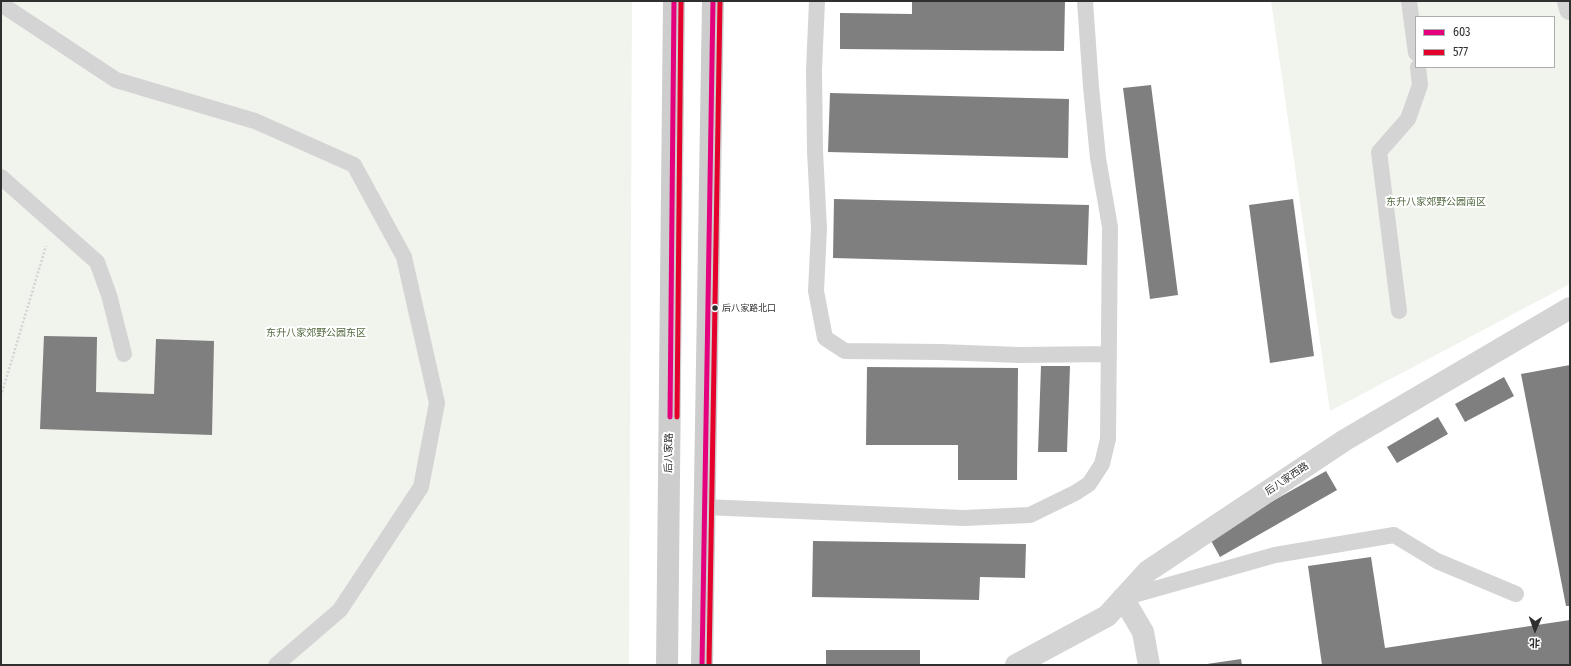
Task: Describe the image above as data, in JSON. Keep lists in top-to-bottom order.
{
  "streets": {
    "main road": ["后八家路"],
    "street": ["后八家西路"]
  },
  "parks": ["东升八家郊野公园南区", "东升八家郊野公园东区"],
  "places": ["后八家路北口"],
  "lines": ["transit line 603", "transit line 577"],
  "legend": ["603", "577"],
  "north": "bottom"
}
